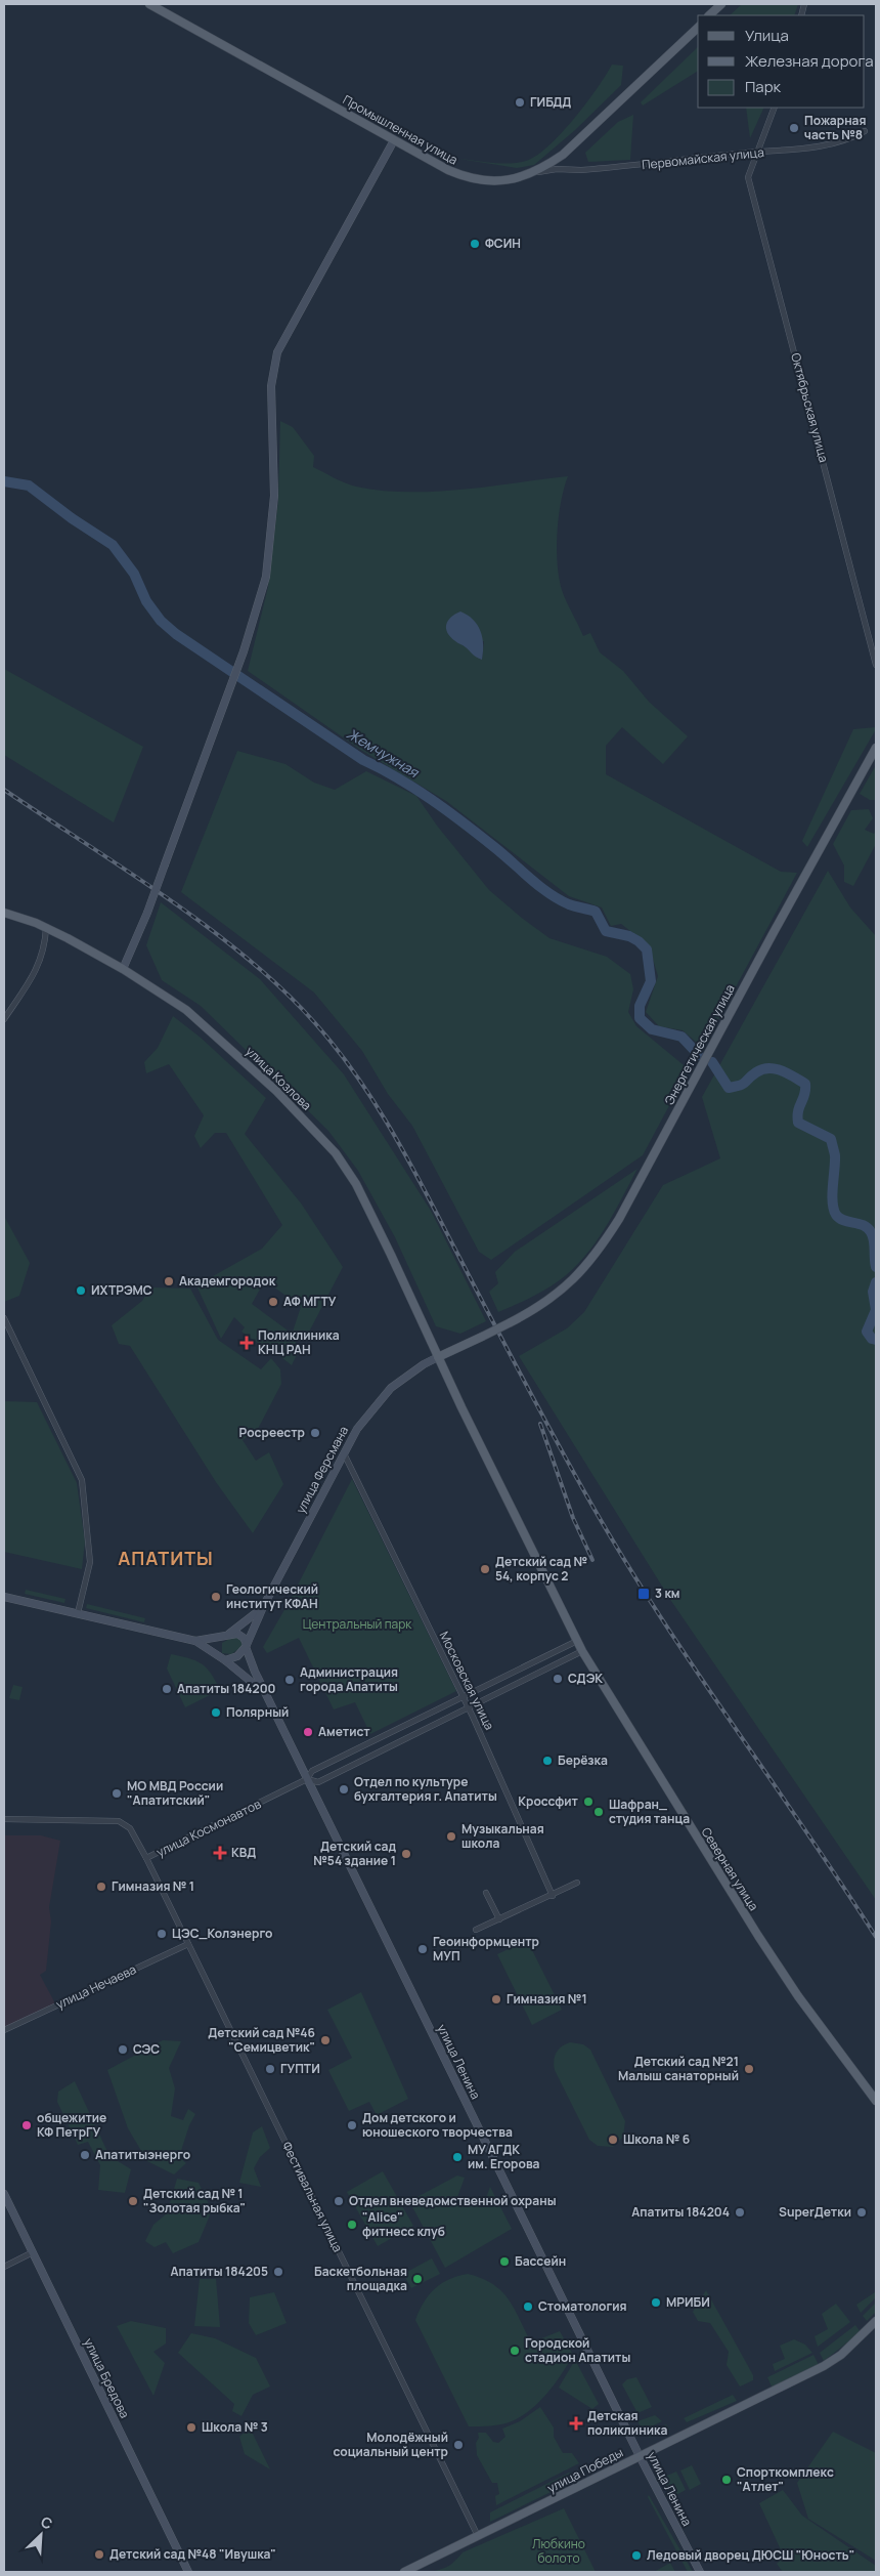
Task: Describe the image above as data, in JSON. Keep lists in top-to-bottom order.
{
  "streets": {
    "main road": [
      "Промышленная улица",
      "Энергетическая улица",
      "улица Козлова",
      "улица Ферсмана",
      "Северная улица",
      "улица Победы"
    ],
    "street": [
      "Первомайская улица",
      "Октябрьская улица",
      "Московская улица",
      "улица Космонавтов",
      "улица Нечаева",
      "улица Ленина",
      "Фестивальная улица",
      "улица Бредова"
    ]
  },
  "crossings": [
    ["Промышленная улица", "Первомайская улица"],
    ["Первомайская улица", "Октябрьская улица"],
    ["Энергетическая улица", "улица Ферсмана"],
    ["улица Козлова", "улица Ферсмана"],
    ["улица Ферсмана", "Московская улица"],
    ["улица Ферсмана", "улица Ленина"],
    ["Московская улица", "улица Космонавтов"],
    ["улица Космонавтов", "Северная улица"],
    ["улица Космонавтов", "улица Ленина"],
    ["улица Космонавтов", "Фестивальная улица"],
    ["улица Нечаева", "Фестивальная улица"],
    ["улица Ленина", "улица Победы"],
    ["Фестивальная улица", "улица Победы"]
  ],
  "districts": ["АПАТИТЫ"],
  "water": ["Жемчужная"],
  "parks": ["Центральный парк", "Любкино болото"],
  "places": {
    "other": [
      "ГИБДД",
      "Пожарная часть №8",
      "ФСИН",
      "Академгородок",
      "ИХТРЭМС",
      "АФ МГТУ",
      "Росреестр",
      "Детский сад № 54, корпус 2",
      "Геологический институт КФАН",
      "СДЭК",
      "Администрация города Апатиты",
      "Апатиты 184200",
      "Полярный",
      "Аметист",
      "Берёзка",
      "Отдел по культуре бухгалтерия г. Апатиты",
      "МО МВД России \"Апатитский\"",
      "Кроссфит",
      "Шафран_ студия танца",
      "Музыкальная школа",
      "Детский сад №54 здание 1",
      "Гимназия № 1",
      "ЦЭС_Колэнерго",
      "Геоинформцентр МУП",
      "Гимназия №1",
      "Детский сад №46 \"Семицветик\"",
      "СЭС",
      "ГУПТИ",
      "Детский сад №21 Малыш санаторный",
      "общежитие КФ ПетрГУ",
      "Дом детского и юношеского творчества",
      "Школа № 6",
      "Апатитыэнерго",
      "МУ АГДК им. Егорова",
      "Детский сад № 1 \"Золотая рыбка\"",
      "Отдел вневедомственной охраны",
      "Апатиты 184204",
      "SuperДетки",
      "\"Alice\" фитнесс клуб",
      "Бассейн",
      "Апатиты 184205",
      "Баскетбольная площадка",
      "МРИБИ",
      "Стоматология",
      "Городской стадион Апатиты",
      "Школа № 3",
      "Молодёжный социальный центр",
      "Спорткомплекс \"Атлет\"",
      "Детский сад №48 \"Ивушка\"",
      "Ледовый дворец ДЮСШ \"Юность\""
    ],
    "health": ["Поликлиника КНЦ РАН", "КВД", "Детская поликлиника"],
    "transit": ["3 км"]
  },
  "legend": ["Улица", "Железная дорога", "Парк"],
  "north": "top right"
}
